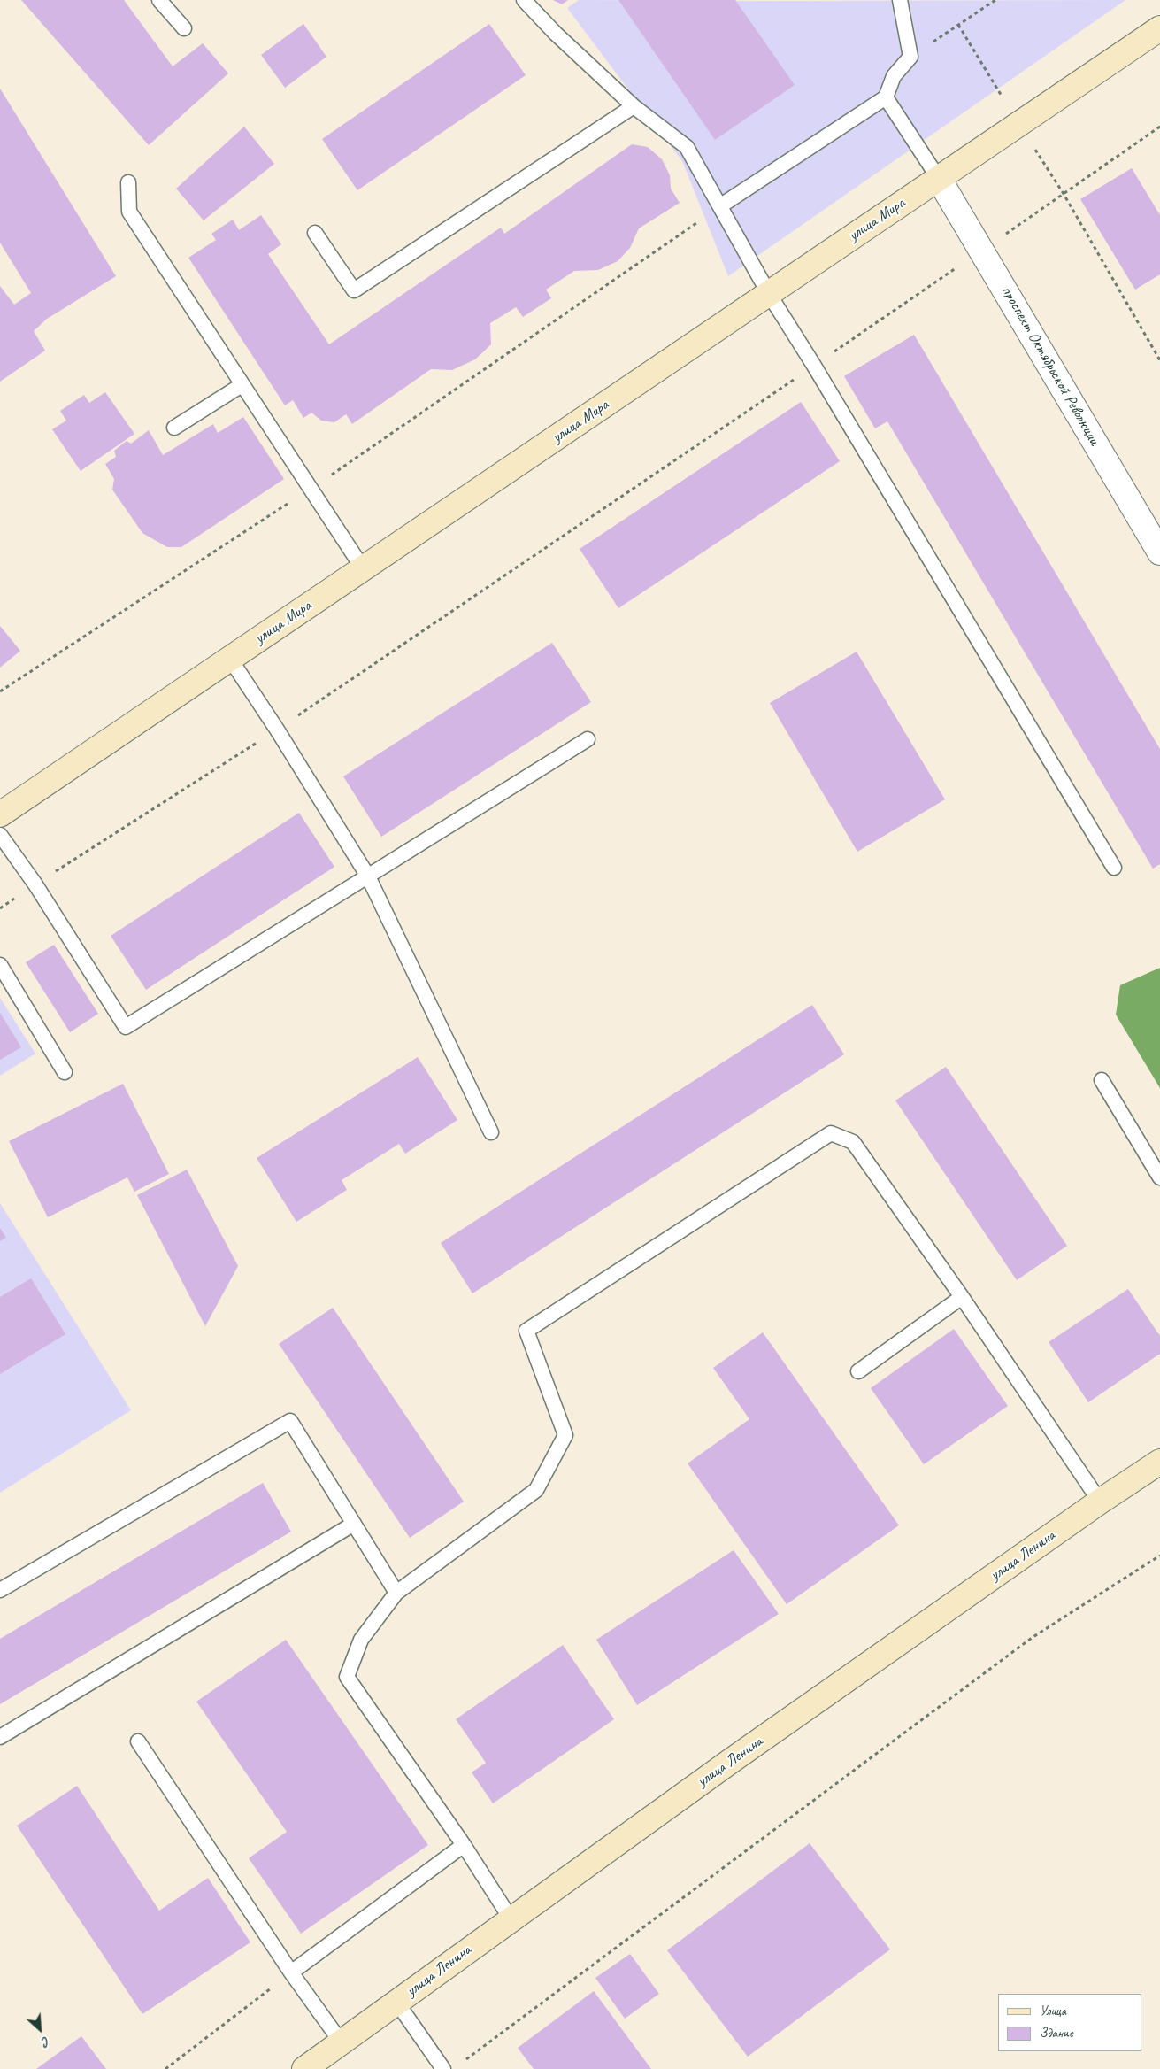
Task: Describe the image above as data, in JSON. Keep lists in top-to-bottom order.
{
  "streets": {
    "main road": ["улица Мира", "улица Ленина"],
    "street": ["проспект Октябрьской Революции"]
  },
  "crossings": [
    ["улица Мира", "проспект Октябрьской Революции"]
  ],
  "legend": ["Улица", "Здание"],
  "north": "bottom right"
}
